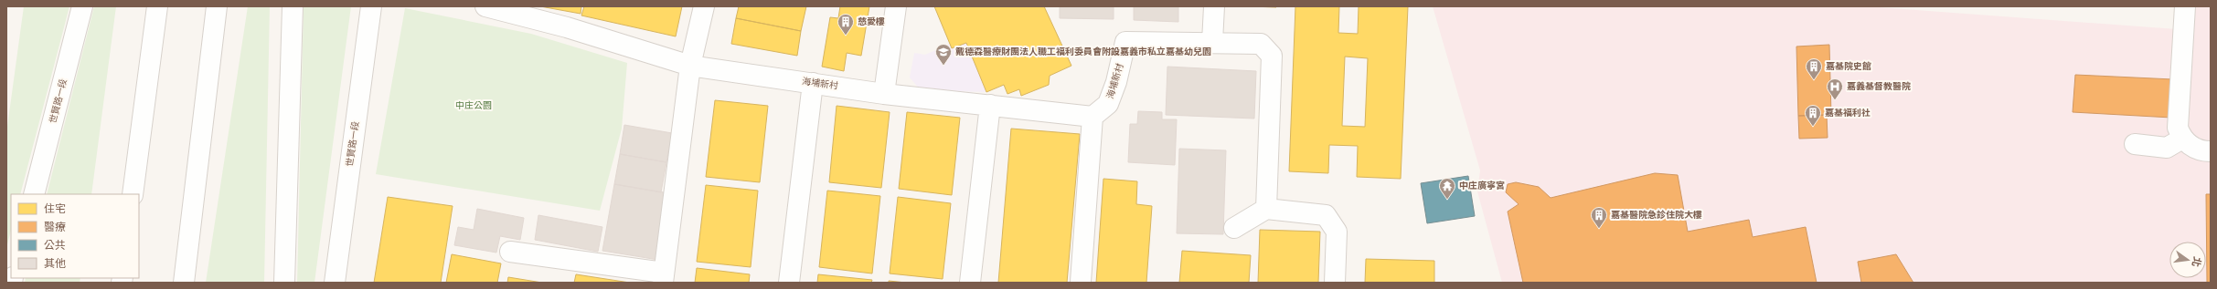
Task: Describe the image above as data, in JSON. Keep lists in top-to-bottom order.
{
  "streets": {
    "street": ["海埔新村", "世賢路一段"]
  },
  "parks": ["中庄公園"],
  "places": {
    "building": [
      "慈愛樓",
      "嘉基院史館",
      "嘉基福利社",
      "嘉基醫院急診住院大樓"
    ],
    "school or university": ["戴德森醫療財團法人職工福利委員會附設嘉義市私立嘉基幼兒園"],
    "hospital": ["嘉義基督教醫院"],
    "temple": ["中庄廣寧宮"]
  },
  "legend": [
    "住宅",
    "醫療",
    "公共",
    "其他"
  ],
  "north": "right"
}
